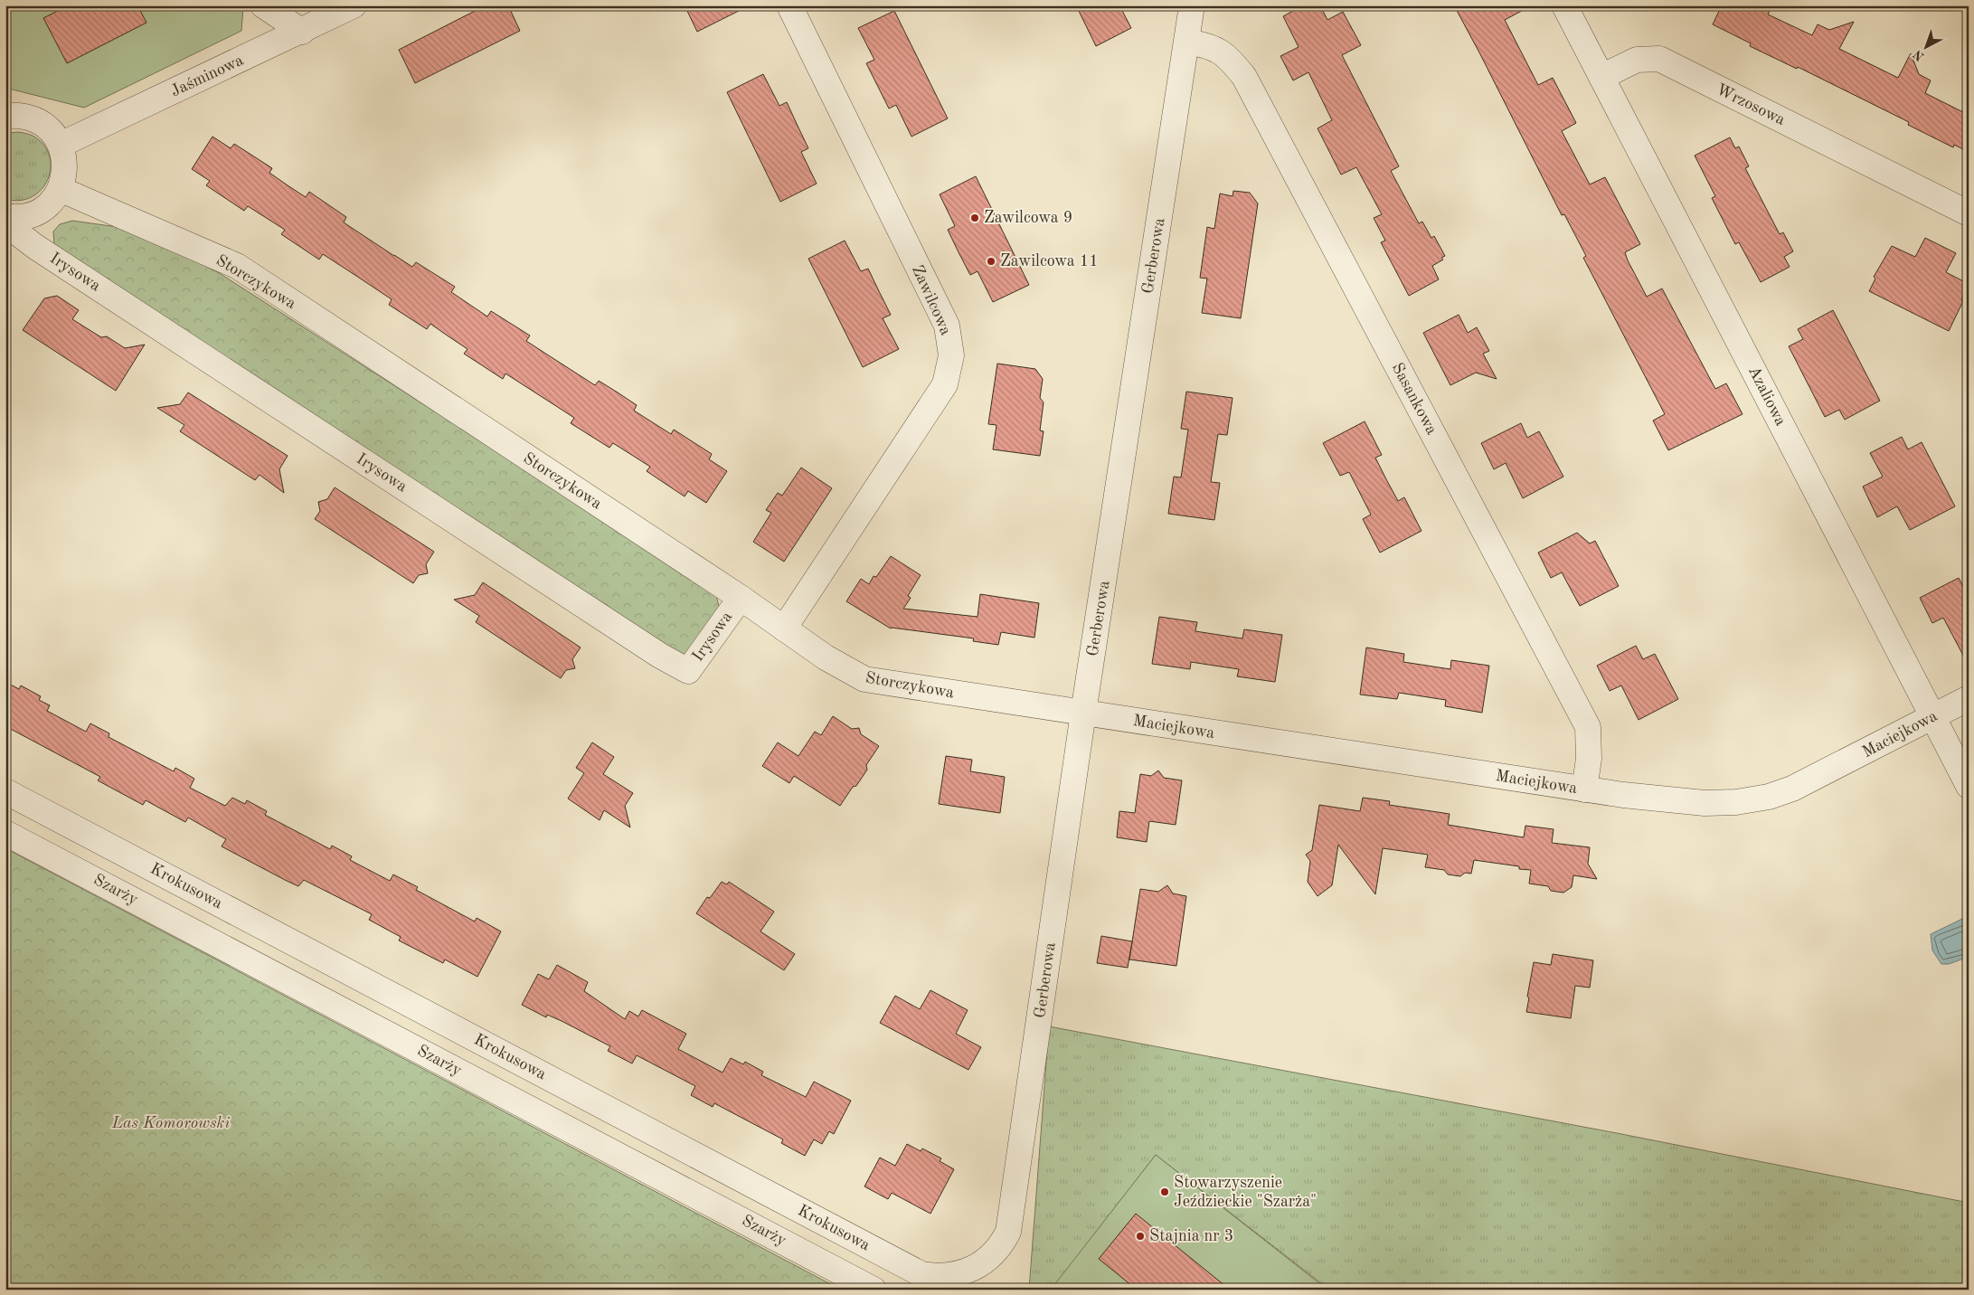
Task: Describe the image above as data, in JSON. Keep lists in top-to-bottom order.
{
  "streets": {
    "street": [
      "Jaśminowa",
      "Wrzosowa",
      "Gerberowa",
      "Irysowa",
      "Storczykowa",
      "Zawilcowa",
      "Azaliowa",
      "Sasankowa",
      "Maciejkowa",
      "Krokusowa",
      "Szarży"
    ]
  },
  "crossings": [
    ["Wrzosowa", "Azaliowa"],
    ["Gerberowa", "Storczykowa"],
    ["Gerberowa", "Sasankowa"],
    ["Gerberowa", "Maciejkowa"],
    ["Gerberowa", "Krokusowa"],
    ["Irysowa", "Storczykowa"],
    ["Storczykowa", "Zawilcowa"],
    ["Storczykowa", "Maciejkowa"],
    ["Azaliowa", "Maciejkowa"],
    ["Sasankowa", "Maciejkowa"]
  ],
  "parks": ["Las Komorowski"],
  "places": [
    "Zawilcowa 9",
    "Zawilcowa 11",
    "Stowarzyszenie Jeździeckie \"Szarża\"",
    "Stajnia nr 3"
  ],
  "north": "bottom left"
}
